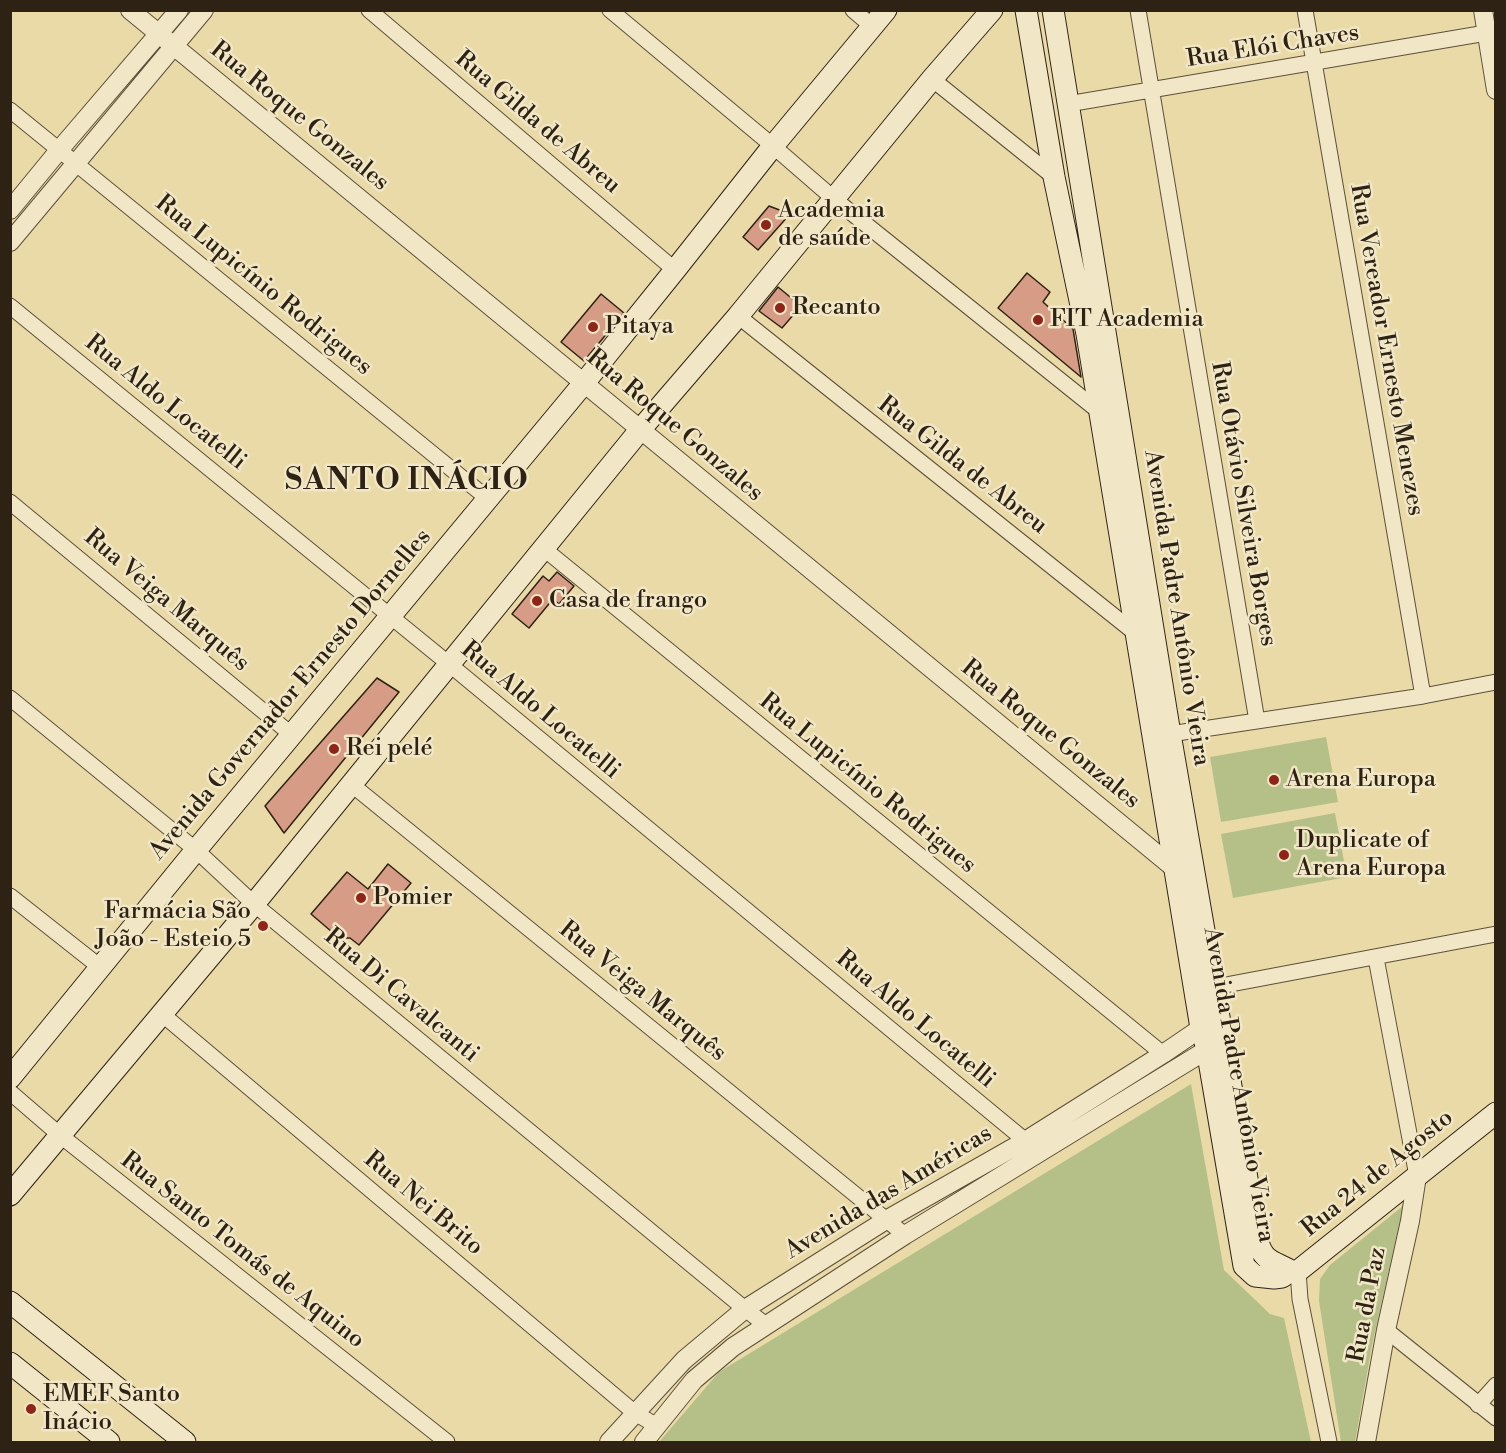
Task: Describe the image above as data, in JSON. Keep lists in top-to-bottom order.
{
  "streets": {
    "main road": ["Avenida Padre Antônio Vieira", "Avenida Governador Ernesto Dornelles", "Rua 24 de Agosto"],
    "street": [
      "Rua Elói Chaves",
      "Rua Roque Gonzales",
      "Rua Gilda de Abreu",
      "Rua Lupicínio Rodrigues",
      "Rua Vereador Ernesto Menezes",
      "Rua Aldo Locatelli",
      "Rua Otávio Silveira Borges",
      "Rua Veiga Marquês",
      "Rua Di Cavalcanti",
      "Avenida das Américas",
      "Rua Nei Brito",
      "Rua Santo Tomás de Aquino",
      "Rua da Paz"
    ]
  },
  "crossings": [
    ["Rua Elói Chaves", "Rua Vereador Ernesto Menezes"],
    ["Rua Elói Chaves", "Rua Otávio Silveira Borges"],
    ["Rua Elói Chaves", "Avenida Padre Antônio Vieira"],
    ["Rua Roque Gonzales", "Avenida Padre Antônio Vieira"],
    ["Rua Roque Gonzales", "Avenida Governador Ernesto Dornelles"],
    ["Rua Gilda de Abreu", "Avenida Padre Antônio Vieira"],
    ["Rua Gilda de Abreu", "Avenida Governador Ernesto Dornelles"],
    ["Rua Lupicínio Rodrigues", "Avenida Governador Ernesto Dornelles"],
    ["Rua Lupicínio Rodrigues", "Avenida das Américas"],
    ["Rua Aldo Locatelli", "Avenida Governador Ernesto Dornelles"],
    ["Rua Aldo Locatelli", "Avenida das Américas"],
    ["Rua Veiga Marquês", "Avenida Governador Ernesto Dornelles"],
    ["Rua Veiga Marquês", "Avenida das Américas"],
    ["Avenida Padre Antônio Vieira", "Rua 24 de Agosto"],
    ["Avenida Padre Antônio Vieira", "Avenida das Américas"],
    ["Avenida Governador Ernesto Dornelles", "Rua Di Cavalcanti"],
    ["Rua Di Cavalcanti", "Avenida das Américas"],
    ["Rua 24 de Agosto", "Rua da Paz"],
    ["Avenida das Américas", "Rua Nei Brito"]
  ],
  "districts": ["SANTO INÁCIO"],
  "places": [
    "Academia de saúde",
    "Recanto",
    "FIT Academia",
    "Pitaya",
    "Casa de frango",
    "Rei pelé",
    "Arena Europa",
    "Duplicate of Arena Europa",
    "Pomier",
    "Farmácia São João - Esteio 5",
    "EMEF Santo Inácio"
  ]
}
